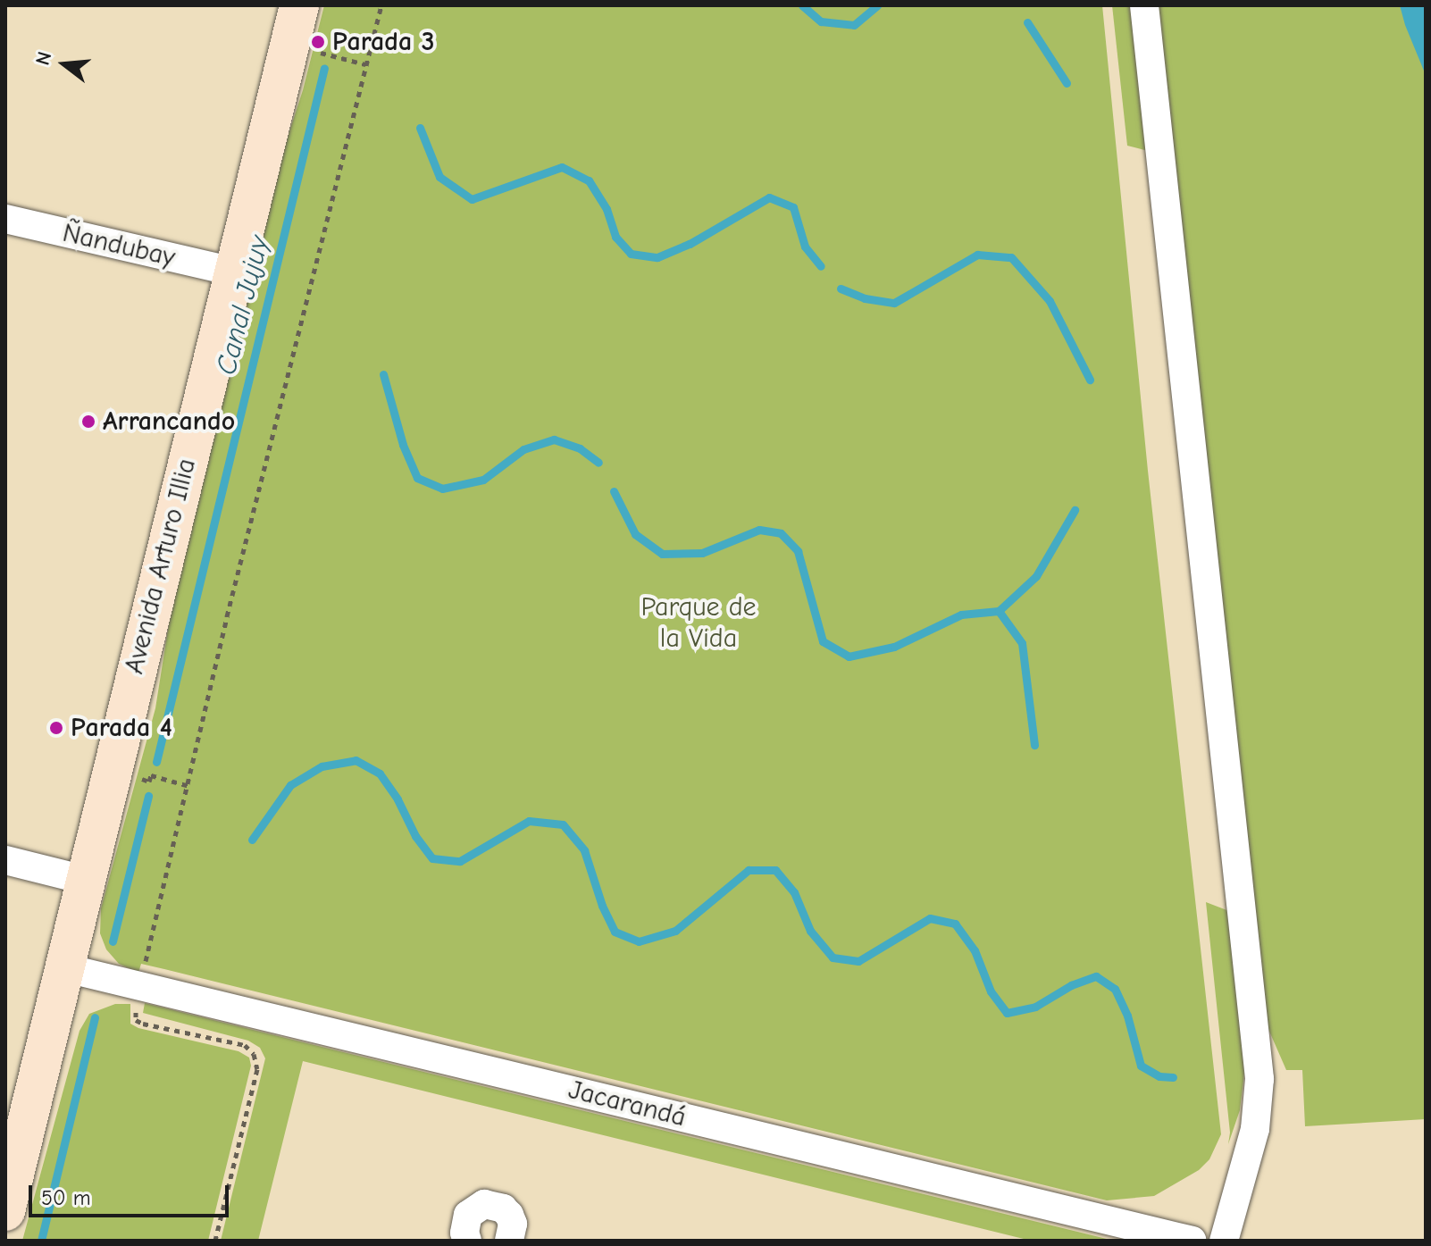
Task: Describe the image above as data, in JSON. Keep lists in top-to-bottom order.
{
  "streets": {
    "main road": ["Avenida Arturo Illia"],
    "street": ["Ñandubay", "Jacarandá"]
  },
  "crossings": [
    ["Ñandubay", "Avenida Arturo Illia"],
    ["Avenida Arturo Illia", "Jacarandá"]
  ],
  "water": ["Canal Jujuy"],
  "parks": ["Parque de la Vida"],
  "places": ["Parada 3", "Arrancando", "Parada 4"],
  "scale_bar": "50 m",
  "north": "left"
}
